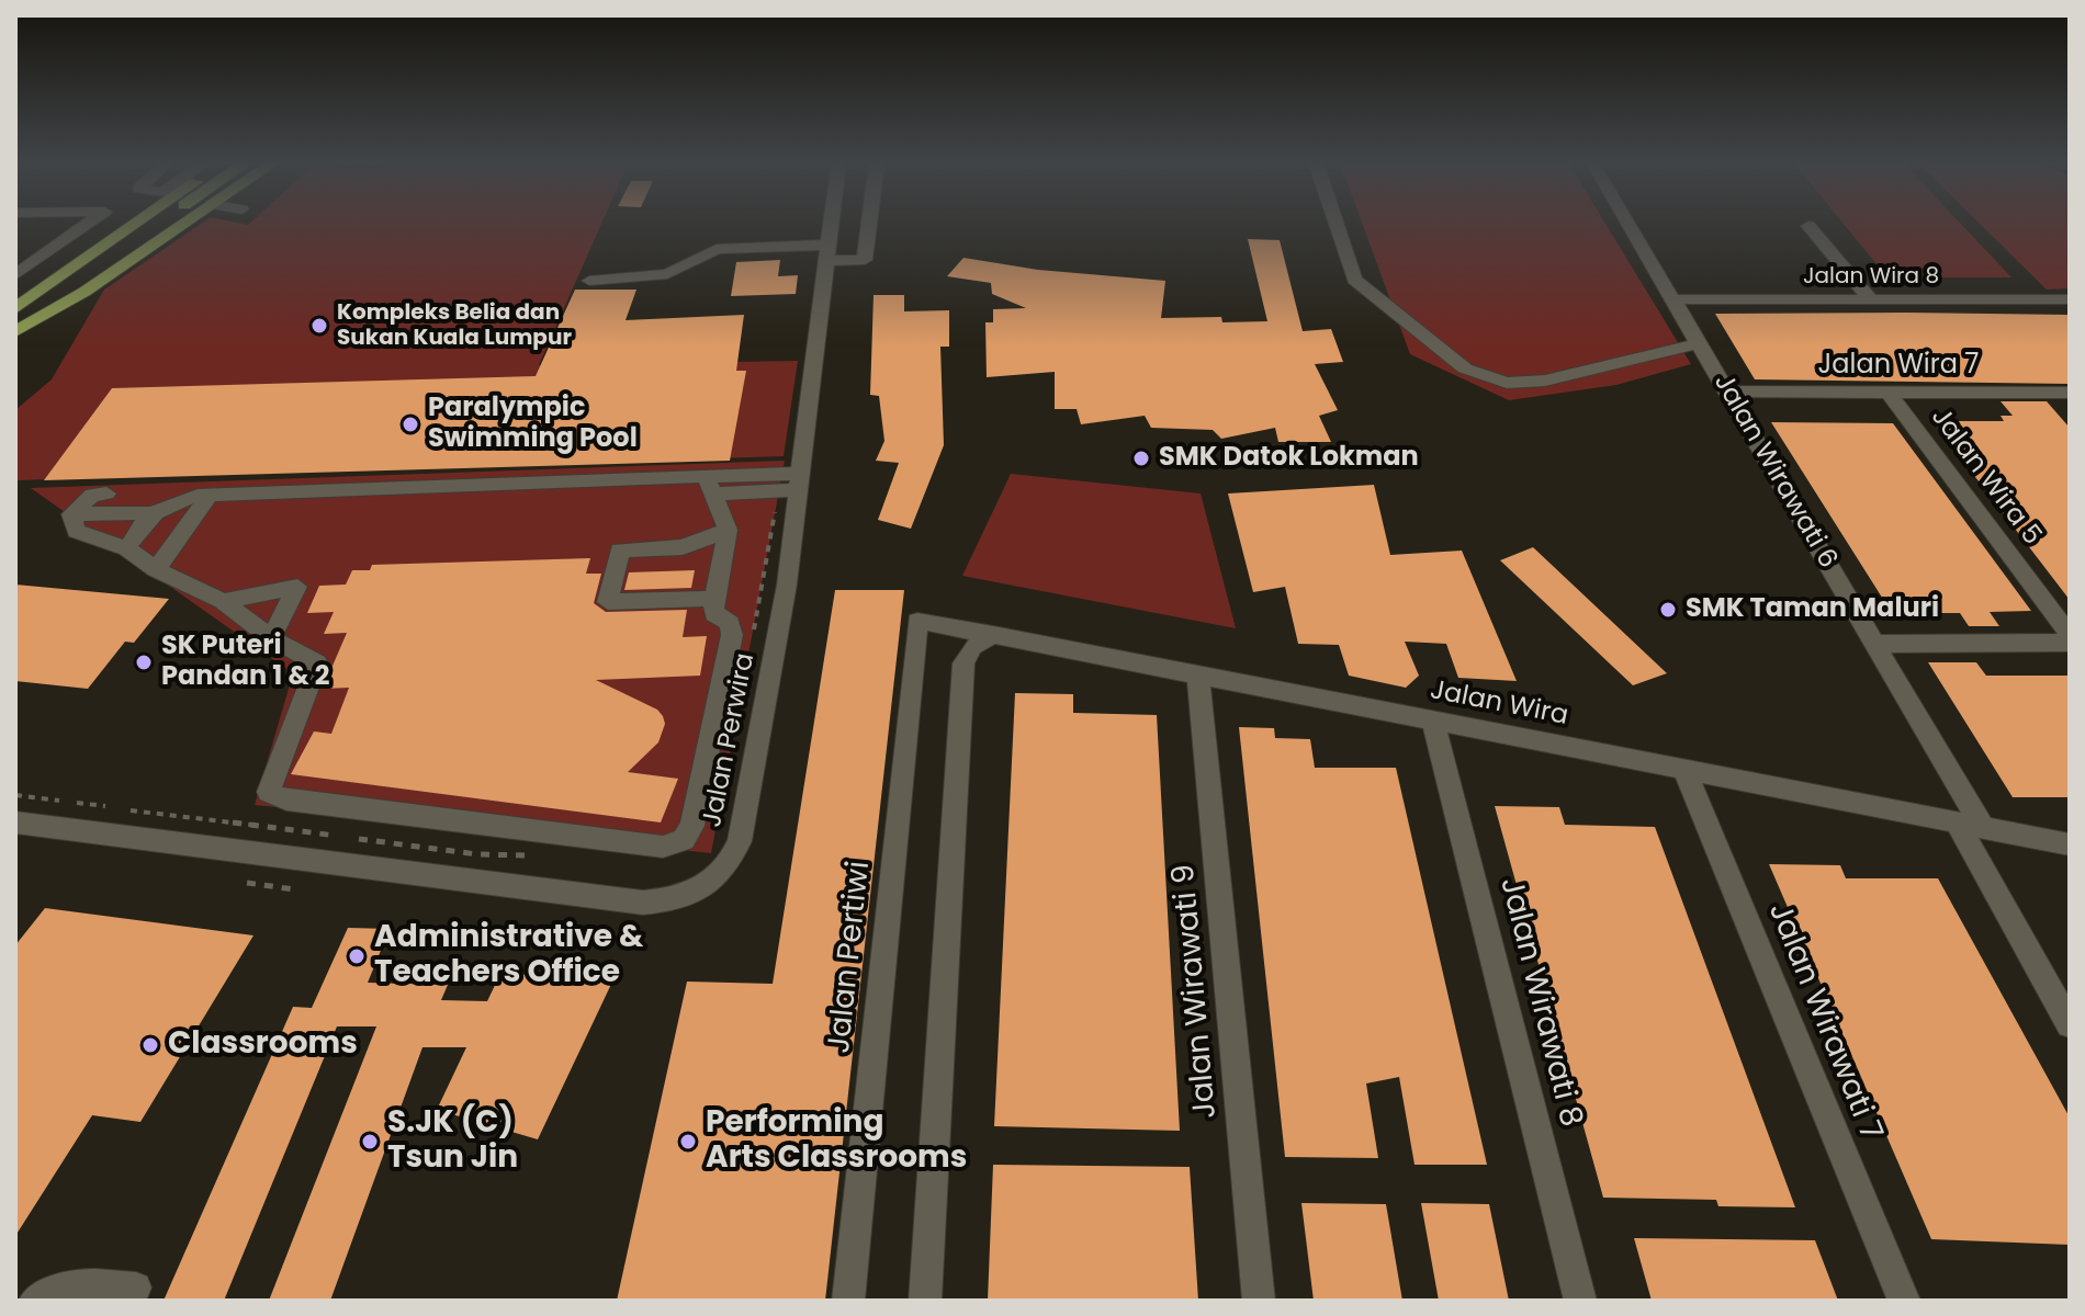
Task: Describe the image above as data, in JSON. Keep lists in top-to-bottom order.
{
  "streets": {
    "street": [
      "Jalan Wira 8",
      "Jalan Wira 7",
      "Jalan Wirawati 6",
      "Jalan Wira 5",
      "Jalan Wira",
      "Jalan Perwira",
      "Jalan Pertiwi",
      "Jalan Wirawati 9",
      "Jalan Wirawati 8",
      "Jalan Wirawati 7"
    ]
  },
  "crossings": [
    ["Jalan Wira 8", "Jalan Wirawati 6"],
    ["Jalan Wira 7", "Jalan Wirawati 6"],
    ["Jalan Wira 7", "Jalan Wira 5"],
    ["Jalan Wirawati 6", "Jalan Wira"],
    ["Jalan Wira", "Jalan Pertiwi"],
    ["Jalan Wira", "Jalan Wirawati 9"],
    ["Jalan Wira", "Jalan Wirawati 8"],
    ["Jalan Wira", "Jalan Wirawati 7"]
  ],
  "places": [
    "Kompleks Belia dan Sukan Kuala Lumpur",
    "Paralympic Swimming Pool",
    "SMK Datok Lokman",
    "SMK Taman Maluri",
    "SK Puteri Pandan 1 & 2",
    "Administrative & Teachers Office",
    "Classrooms",
    "S.JK (C) Tsun Jin",
    "Performing Arts Classrooms"
  ]
}
